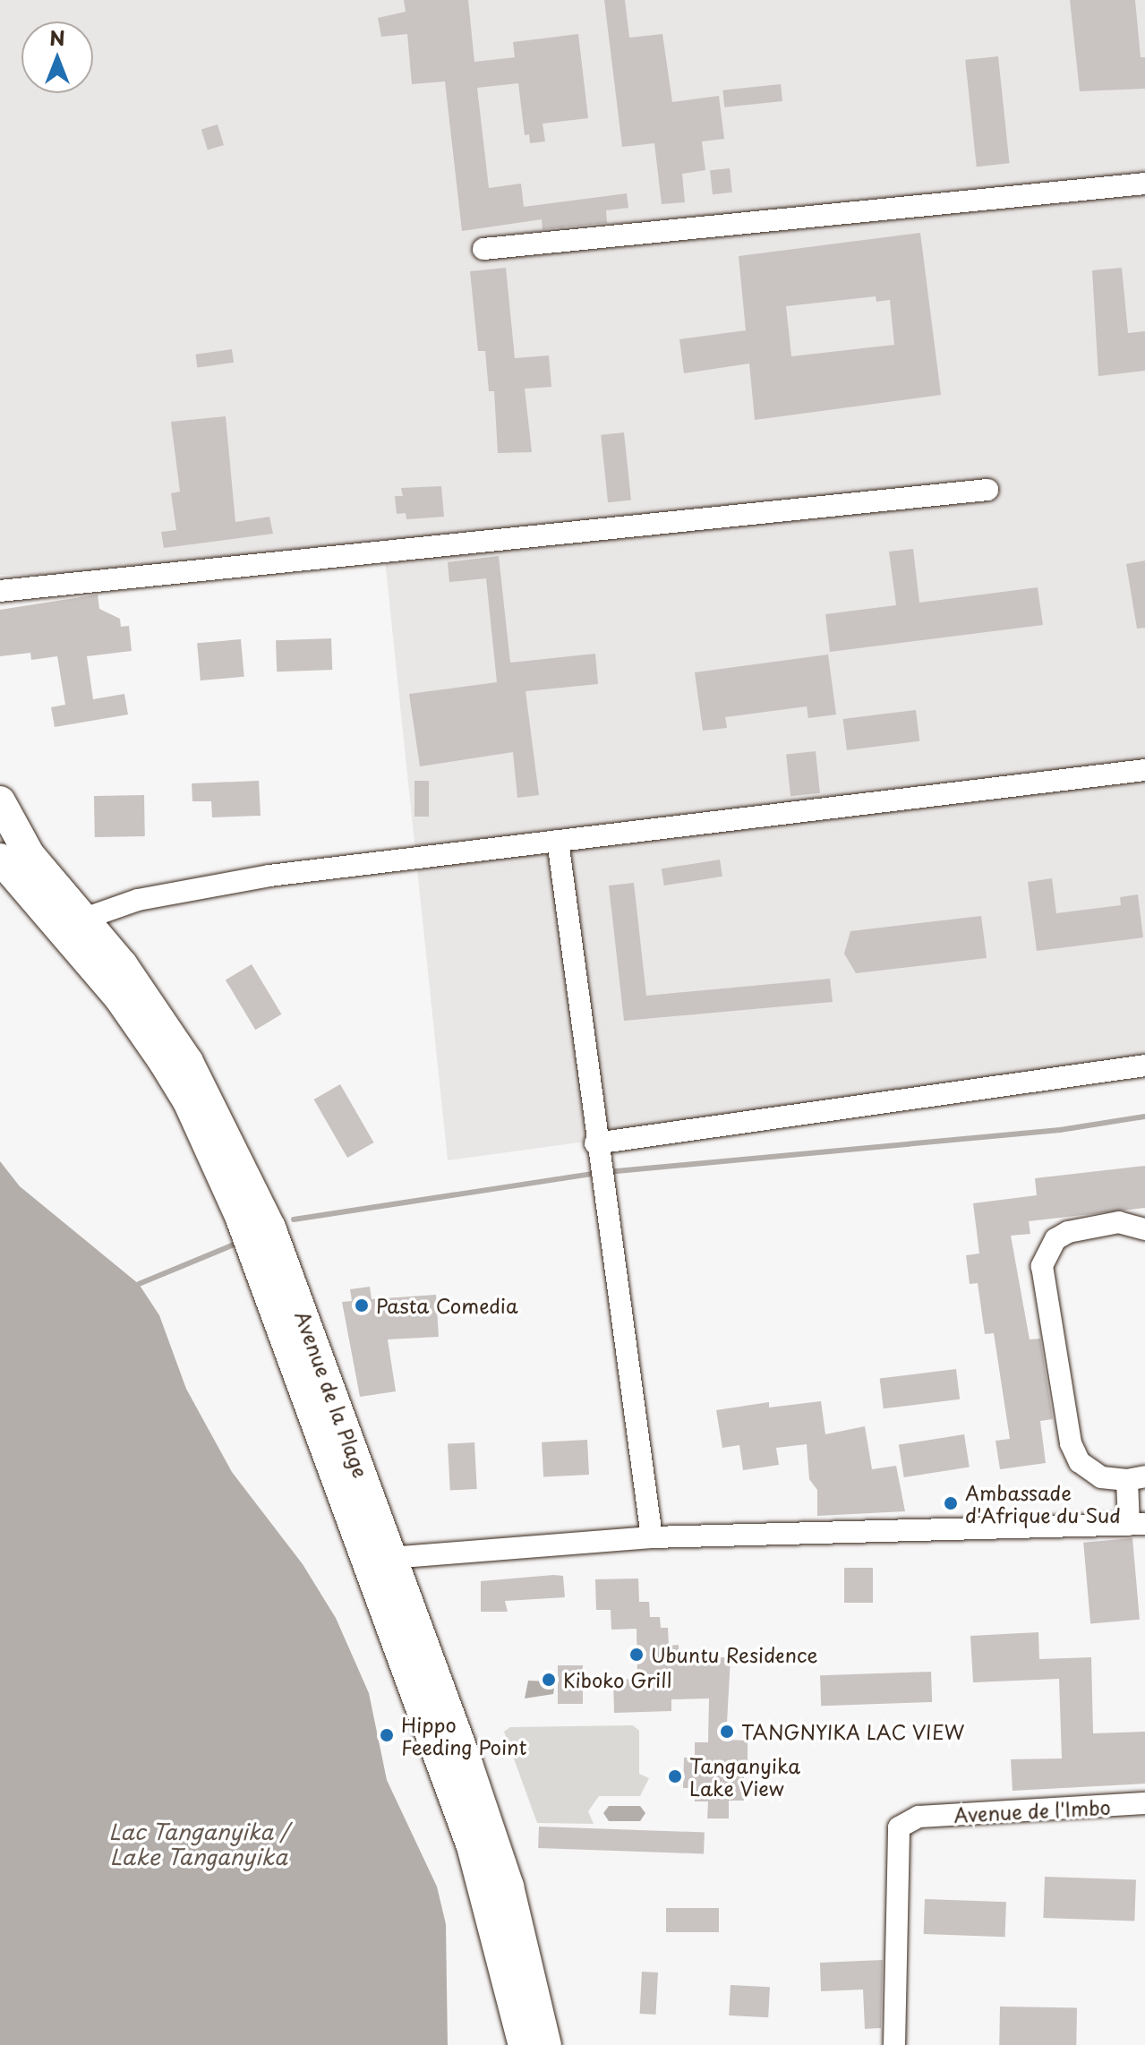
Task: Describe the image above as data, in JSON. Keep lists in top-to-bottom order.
{
  "streets": {
    "main road": ["Avenue de la Plage"],
    "street": ["Avenue de l'Imbo"]
  },
  "water": ["Lac Tanganyika / Lake Tanganyika"],
  "places": [
    "Pasta Comedia",
    "Ambassade d'Afrique du Sud",
    "Ubuntu Residence",
    "Kiboko Grill",
    "TANGNYIKA LAC VIEW",
    "Hippo Feeding Point",
    "Tanganyika Lake View"
  ],
  "north": "top"
}
